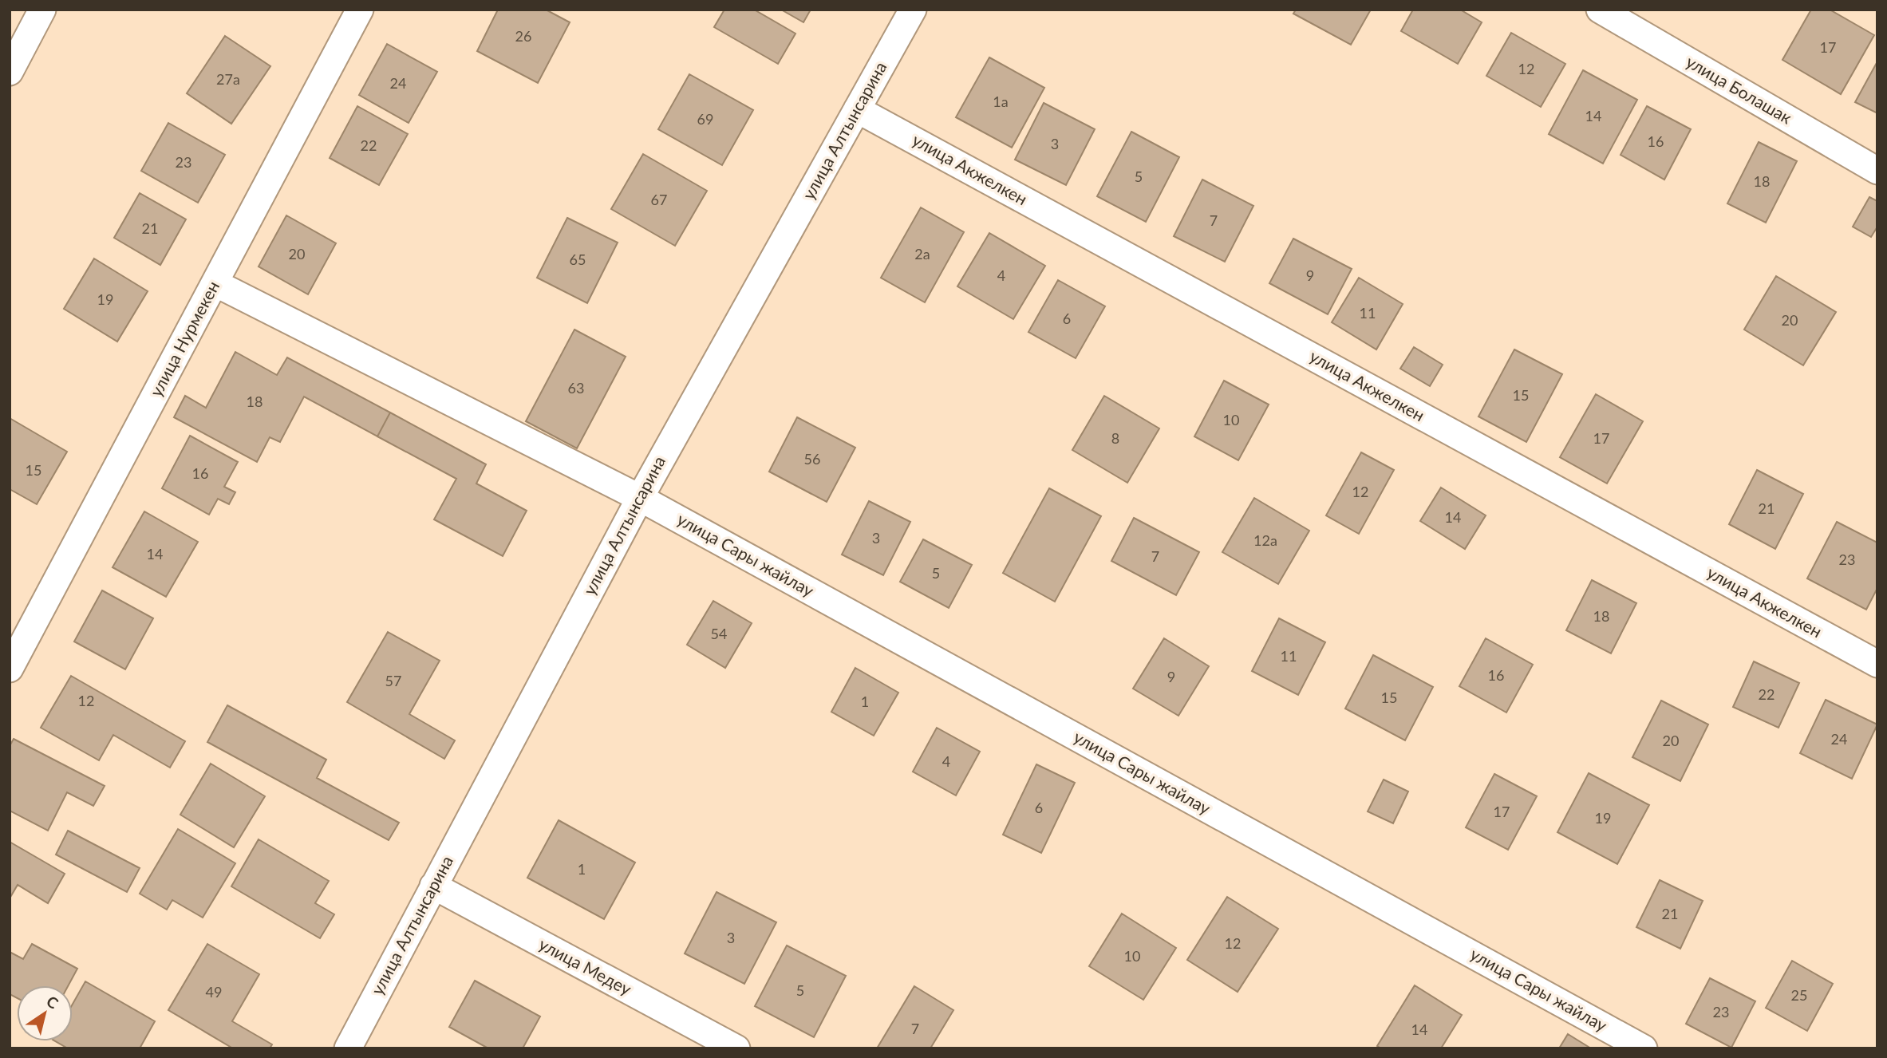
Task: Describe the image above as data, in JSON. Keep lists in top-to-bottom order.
{
  "streets": {
    "street": [
      "улица Болашак",
      "улица Алтынсарина",
      "улица Акжелкен",
      "улица Нурмекен",
      "улица Сары жайлау",
      "улица Медеу"
    ]
  },
  "crossings": [
    ["улица Алтынсарина", "улица Акжелкен"],
    ["улица Алтынсарина", "улица Сары жайлау"],
    ["улица Алтынсарина", "улица Медеу"],
    ["улица Нурмекен", "улица Сары жайлау"]
  ],
  "house_numbers": [
    "26",
    "17",
    "12",
    "27а",
    "24",
    "1а",
    "14",
    "69",
    "16",
    "3",
    "22",
    "23",
    "5",
    "18",
    "67",
    "7",
    "21",
    "20",
    "2а",
    "65",
    "4",
    "9",
    "19",
    "11",
    "6",
    "20",
    "63",
    "15",
    "18",
    "10",
    "8",
    "17",
    "56",
    "15",
    "16",
    "12",
    "21",
    "14",
    "3",
    "12а",
    "14",
    "7",
    "23",
    "5",
    "18",
    "54",
    "11",
    "16",
    "9",
    "57",
    "22",
    "15",
    "12",
    "1",
    "24",
    "20",
    "4",
    "6",
    "17",
    "19",
    "1",
    "21",
    "3",
    "12",
    "10",
    "5",
    "49",
    "25",
    "23",
    "7",
    "14"
  ],
  "north": "top right"
}
